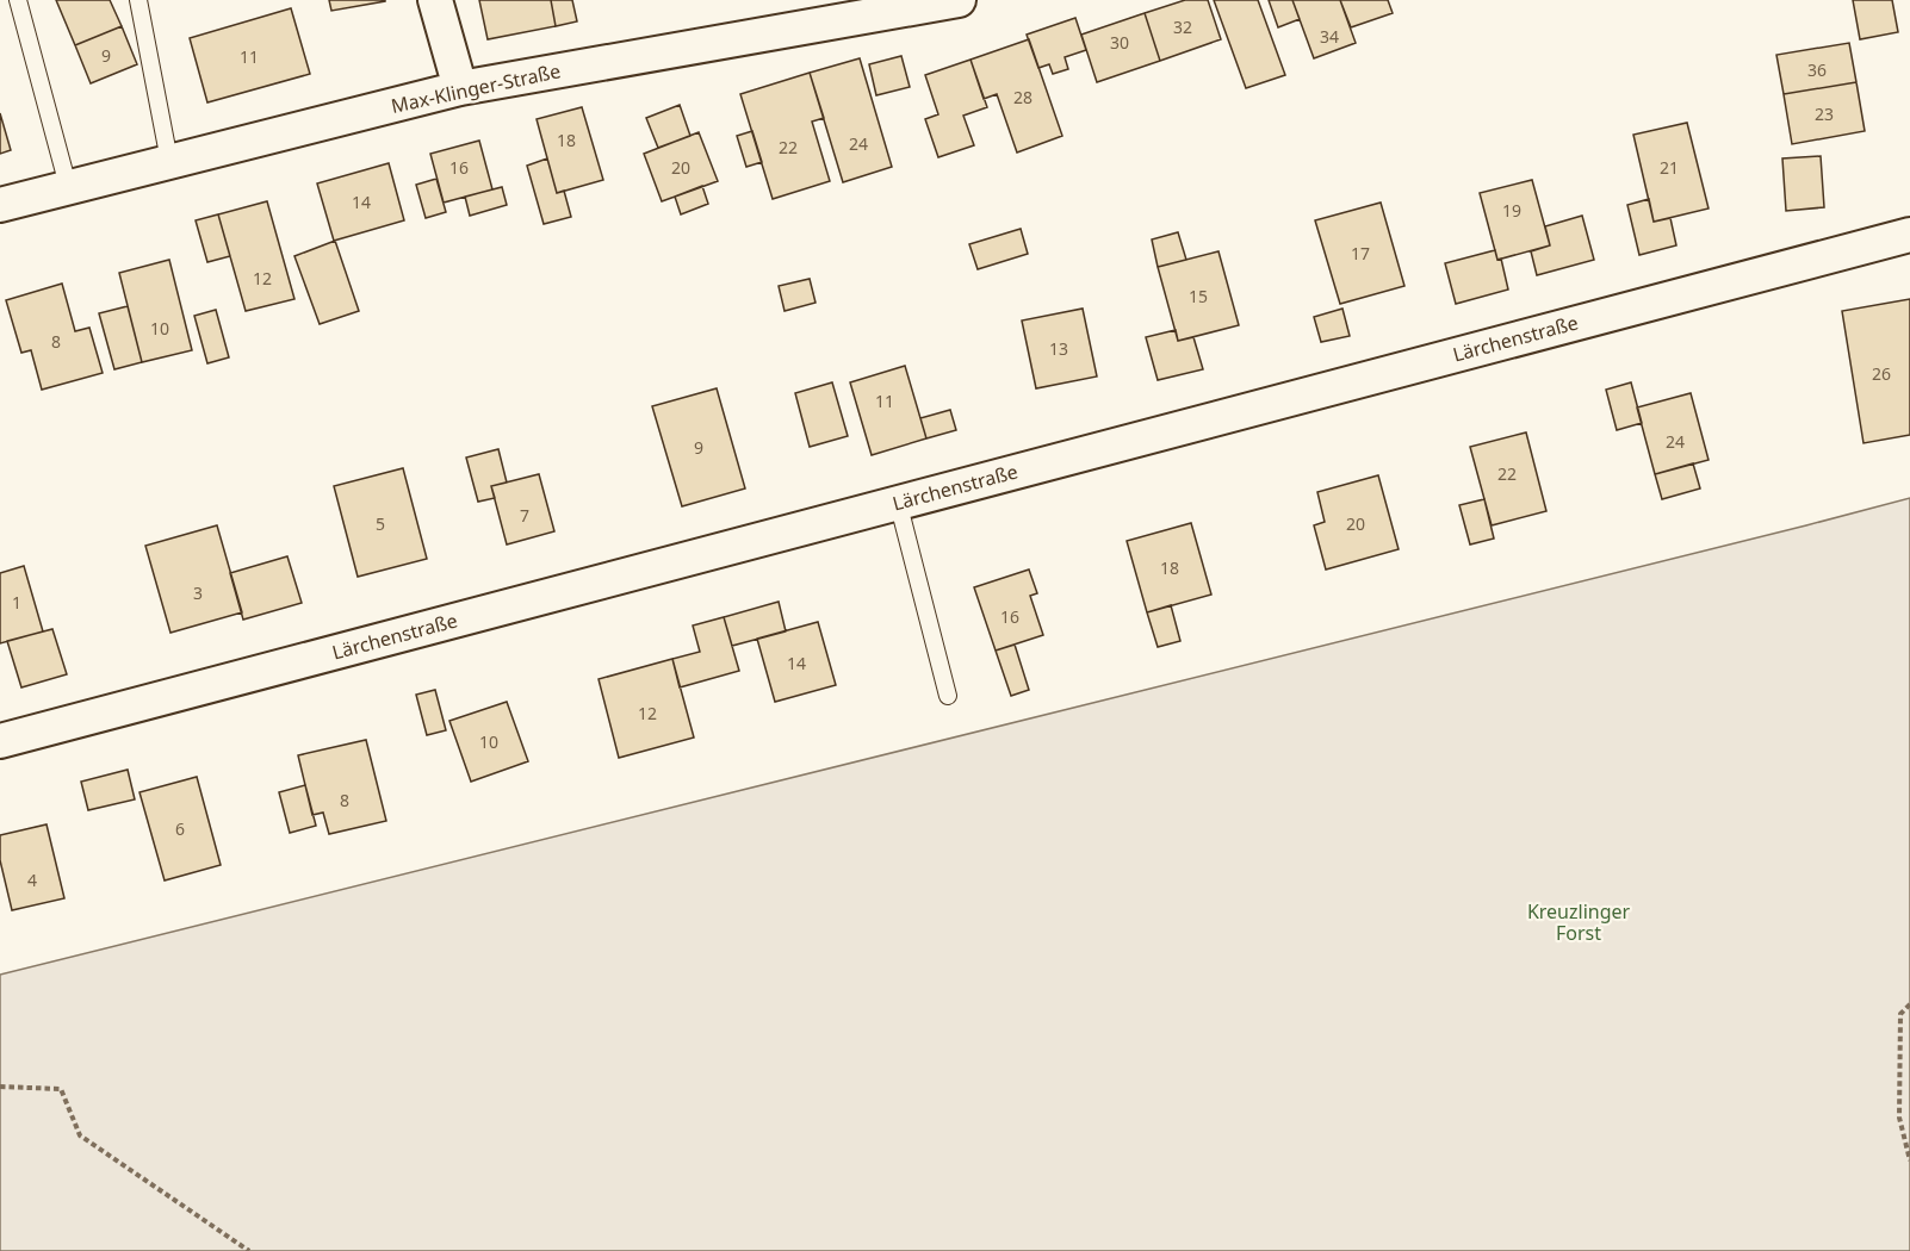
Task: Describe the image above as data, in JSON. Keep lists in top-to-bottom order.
{
  "streets": {
    "street": ["Max-Klinger-Straße", "Lärchenstraße"]
  },
  "parks": ["Kreuzlinger Forst"],
  "house_numbers": [
    "32",
    "34",
    "30",
    "9",
    "11",
    "36",
    "28",
    "23",
    "18",
    "24",
    "22",
    "16",
    "20",
    "21",
    "14",
    "19",
    "17",
    "12",
    "15",
    "10",
    "8",
    "13",
    "26",
    "11",
    "24",
    "9",
    "22",
    "7",
    "5",
    "20",
    "18",
    "3",
    "1",
    "16",
    "14",
    "12",
    "10",
    "8",
    "6",
    "4"
  ]
}
